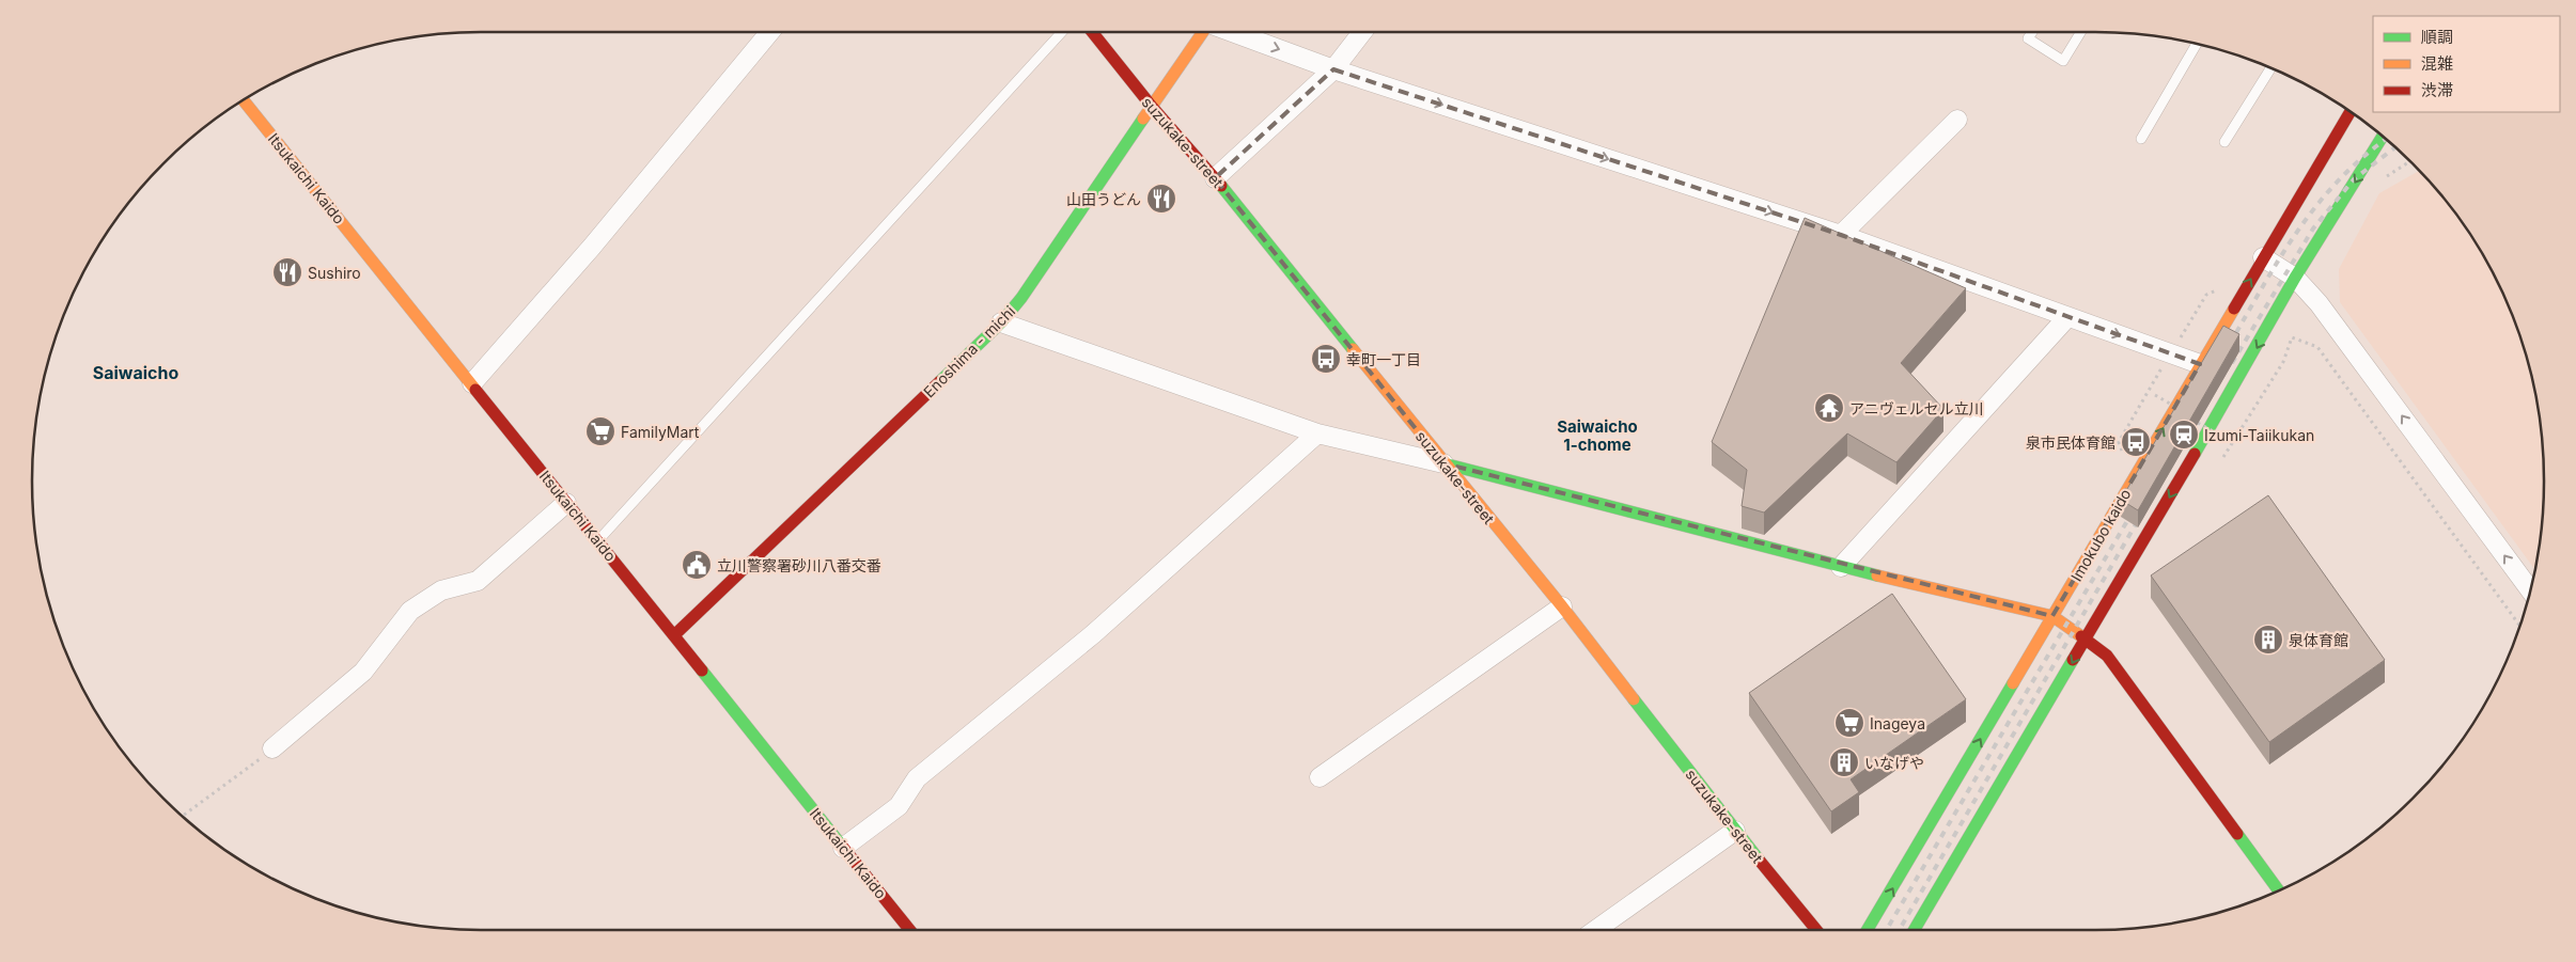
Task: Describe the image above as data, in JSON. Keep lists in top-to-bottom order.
{
  "streets": {
    "street": [
      "suzukake-street",
      "Itsukaichi Kaido",
      "Enoshima - michi",
      "Imokubo kaido"
    ]
  },
  "crossings": [
    ["suzukake-street", "Enoshima - michi"],
    ["Itsukaichi Kaido", "Enoshima - michi"]
  ],
  "districts": ["Saiwaicho", "Saiwaicho 1-chome"],
  "places": {
    "restaurant": ["山田うどん", "Sushiro"],
    "bus stop": ["幸町一丁目", "泉市民体育館"],
    "temple": ["アニヴェルセル立川"],
    "supermarket": ["FamilyMart", "Inageya"],
    "station": ["Izumi-Taiikukan"],
    "public building": ["立川警察署砂川八番交番"],
    "building": ["泉体育館", "いなげや"]
  },
  "legend": ["順調", "混雑", "渋滞"]
}
